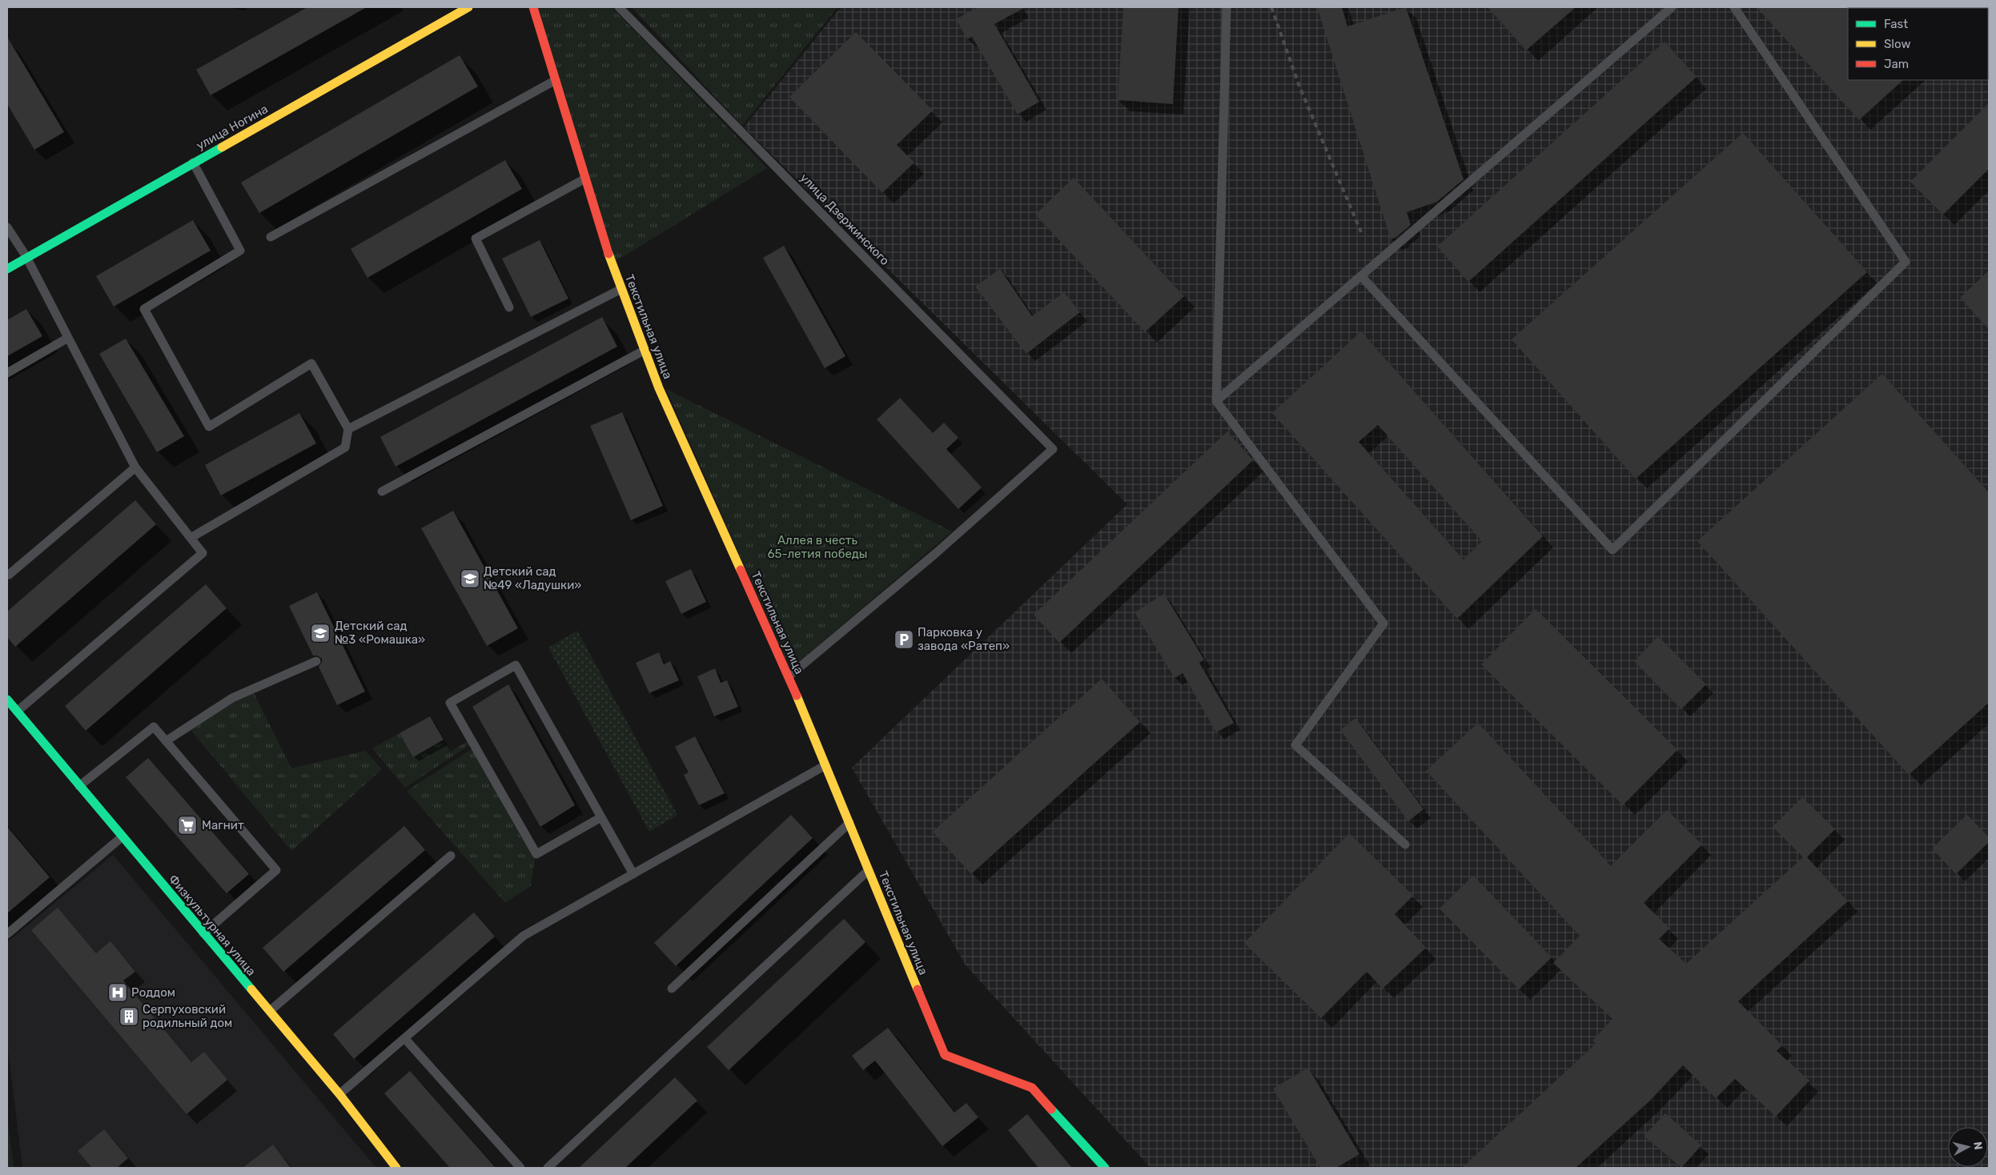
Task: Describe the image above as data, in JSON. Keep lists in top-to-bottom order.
{
  "streets": {
    "street": ["улица Ногина", "Текстильная улица", "Физкультурная улица"],
    "lane": ["улица Дзержинского"]
  },
  "crossings": [
    ["улица Дзержинского", "Текстильная улица"]
  ],
  "parks": ["Аллея в честь 65-летия победы"],
  "places": {
    "school or university": ["Детский сад №49 «Ладушки»", "Детский сад №3 «Ромашка»"],
    "parking": ["Парковка у завода «Ратеп»"],
    "supermarket": ["Магнит"],
    "hospital": ["Роддом"],
    "building": ["Серпуховский родильный дом"]
  },
  "legend": ["Fast", "Slow", "Jam"],
  "north": "right"
}
